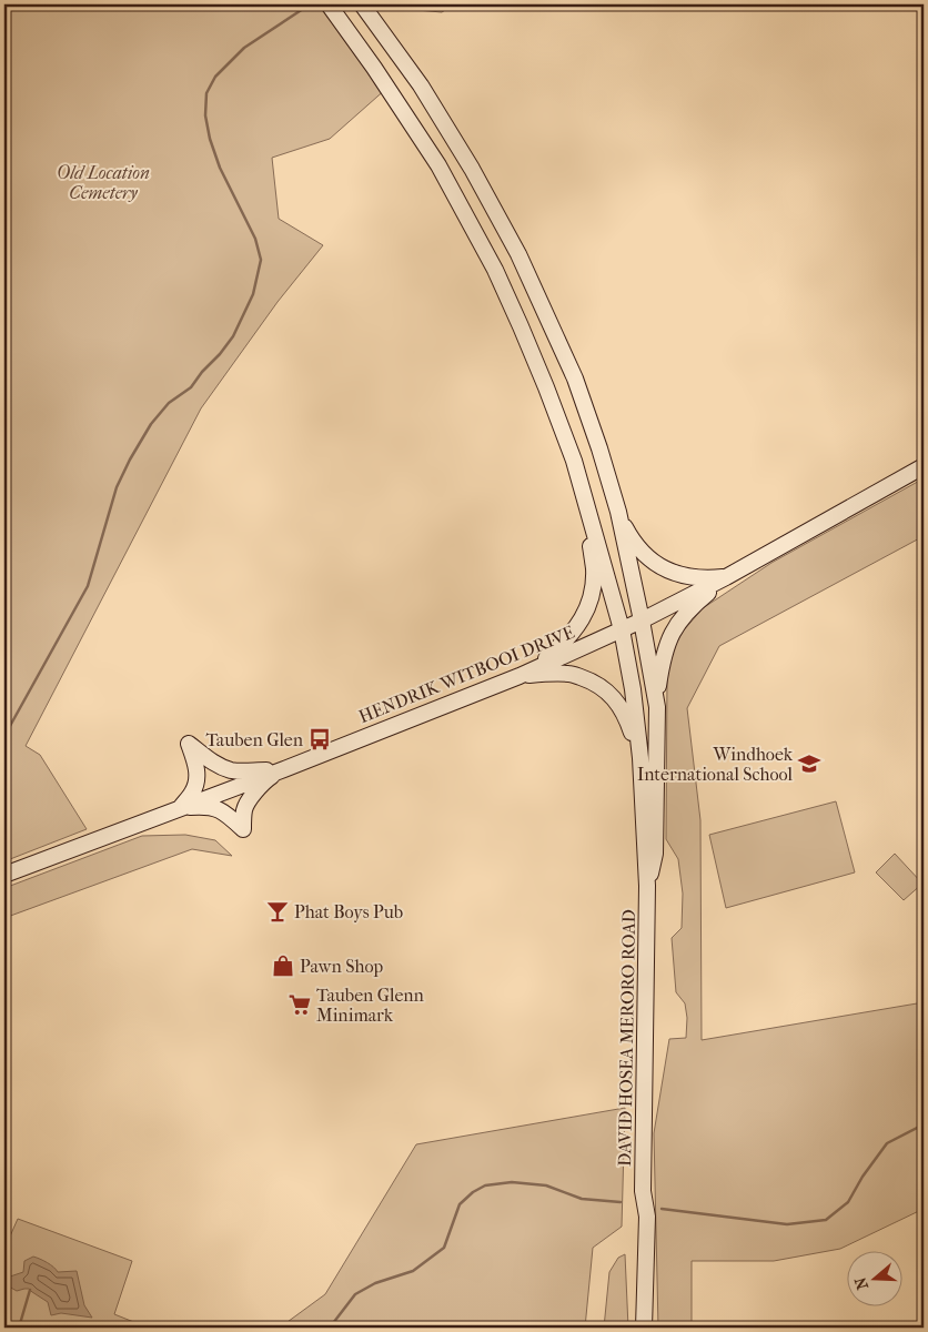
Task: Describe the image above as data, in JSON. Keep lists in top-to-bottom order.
{
  "streets": {
    "main road": ["HENDRIK WITBOOI DRIVE", "DAVID HOSEA MERORO ROAD"]
  },
  "crossings": [
    ["HENDRIK WITBOOI DRIVE", "DAVID HOSEA MERORO ROAD"]
  ],
  "parks": ["Old Location Cemetery"],
  "places": {
    "bus stop": ["Tauben Glen"],
    "school or university": ["Windhoek International School"],
    "bar": ["Phat Boys Pub"],
    "shop": ["Pawn Shop"],
    "supermarket": ["Tauben Glenn Minimark"]
  },
  "north": "left"
}
